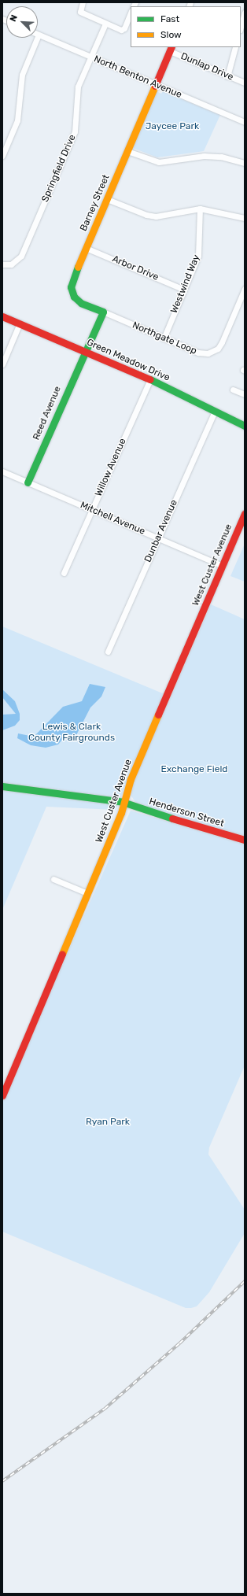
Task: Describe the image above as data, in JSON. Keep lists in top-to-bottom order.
{
  "streets": {
    "street": [
      "Dunlap Drive",
      "North Benton Avenue",
      "Springfield Drive",
      "Barney Street",
      "Arbor Drive",
      "Westwind Way",
      "Northgate Loop",
      "Green Meadow Drive",
      "Reed Avenue",
      "Willow Avenue",
      "Mitchell Avenue",
      "Dunbar Avenue",
      "West Custer Avenue",
      "Henderson Street"
    ]
  },
  "crossings": [
    ["Dunlap Drive", "Barney Street"],
    ["North Benton Avenue", "Springfield Drive"],
    ["North Benton Avenue", "Barney Street"],
    ["Barney Street", "Arbor Drive"],
    ["Barney Street", "Northgate Loop"],
    ["Arbor Drive", "Westwind Way"],
    ["Westwind Way", "Northgate Loop"],
    ["Green Meadow Drive", "Reed Avenue"],
    ["Green Meadow Drive", "Willow Avenue"],
    ["Green Meadow Drive", "Dunbar Avenue"],
    ["Reed Avenue", "Mitchell Avenue"],
    ["Willow Avenue", "Mitchell Avenue"],
    ["Mitchell Avenue", "Dunbar Avenue"],
    ["Mitchell Avenue", "West Custer Avenue"],
    ["West Custer Avenue", "Henderson Street"]
  ],
  "parks": [
    "Jaycee Park",
    "Lewis & Clark County Fairgrounds",
    "Exchange Field",
    "Ryan Park"
  ],
  "legend": ["Fast", "Slow"],
  "north": "top left"
}
